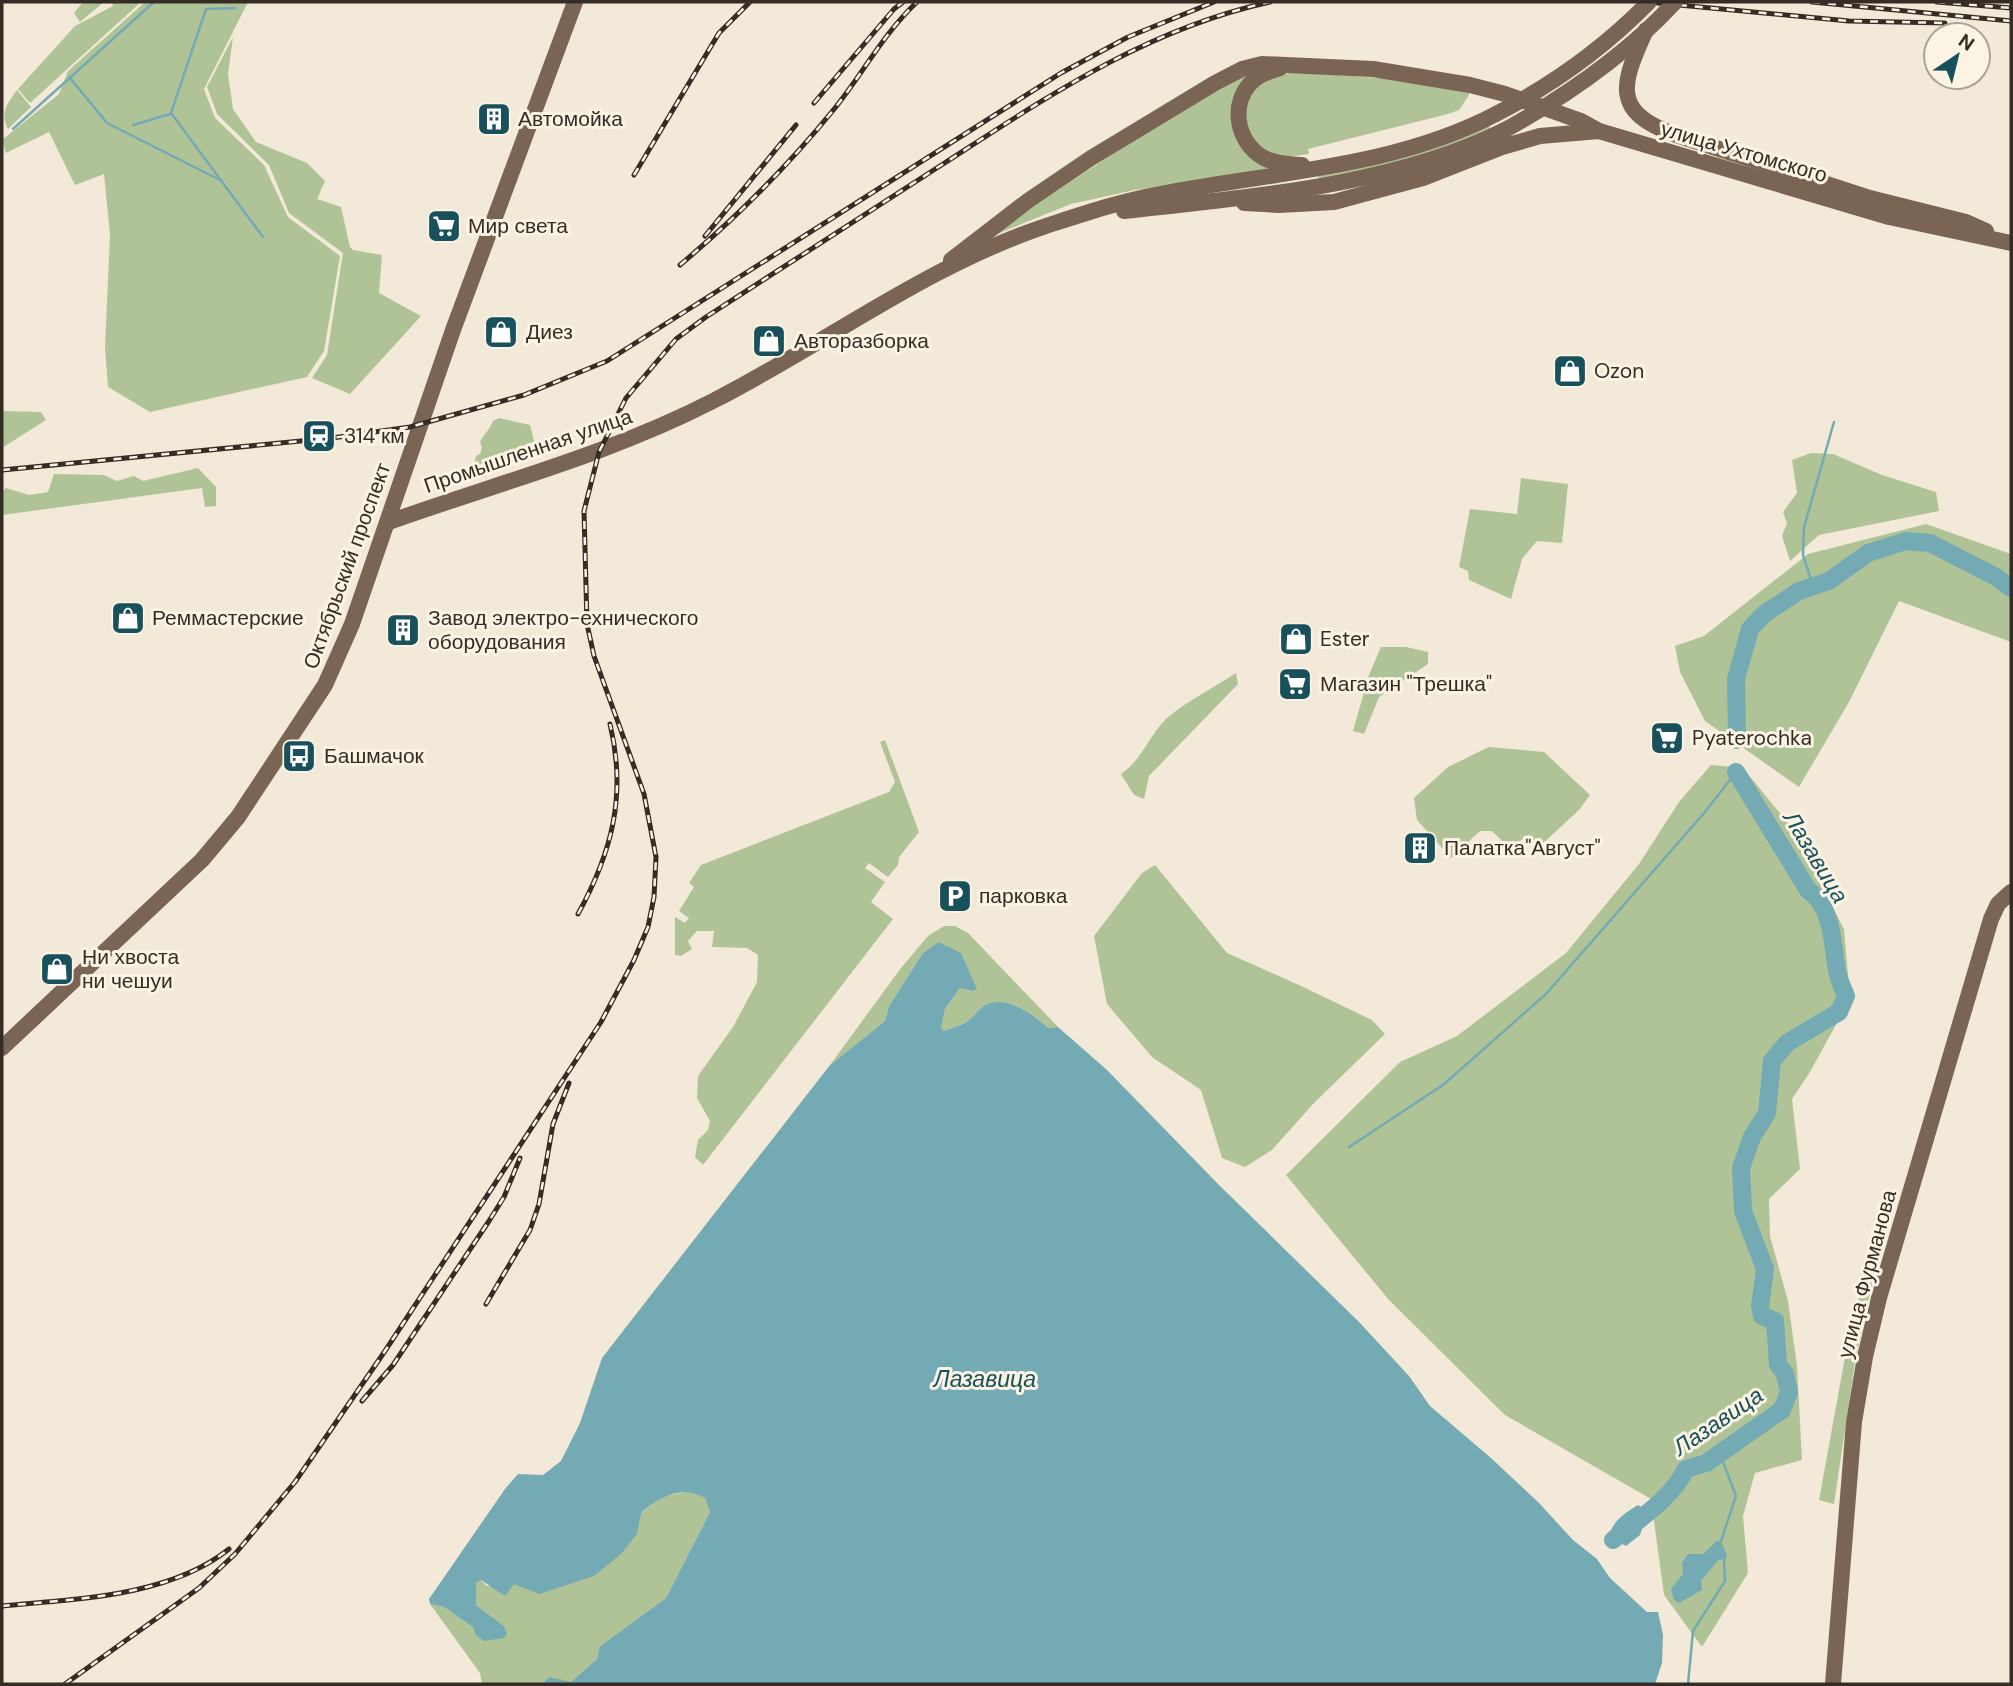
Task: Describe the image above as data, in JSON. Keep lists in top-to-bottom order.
{
  "streets": {
    "main road": [
      "улица Ухтомского",
      "Промышленная улица",
      "Октябрьский проспект",
      "улица Фурманова"
    ]
  },
  "crossings": [
    ["Промышленная улица", "Октябрьский проспект"]
  ],
  "water": ["Лазавица"],
  "places": {
    "building": ["Автомойка", "Завод электро-ехнического оборудования", "Палатка\"Август\""],
    "supermarket": ["Мир света", "Магазин \"Трешка\"", "Pyaterochka"],
    "shop": [
      "Диез",
      "Авторазборка",
      "Ozon",
      "Реммастерские",
      "Ester",
      "Ни хвоста ни чешуи"
    ],
    "station": ["314 км"],
    "bus stop": ["Башмачок"],
    "parking": ["парковка"]
  },
  "north": "top right"
}
